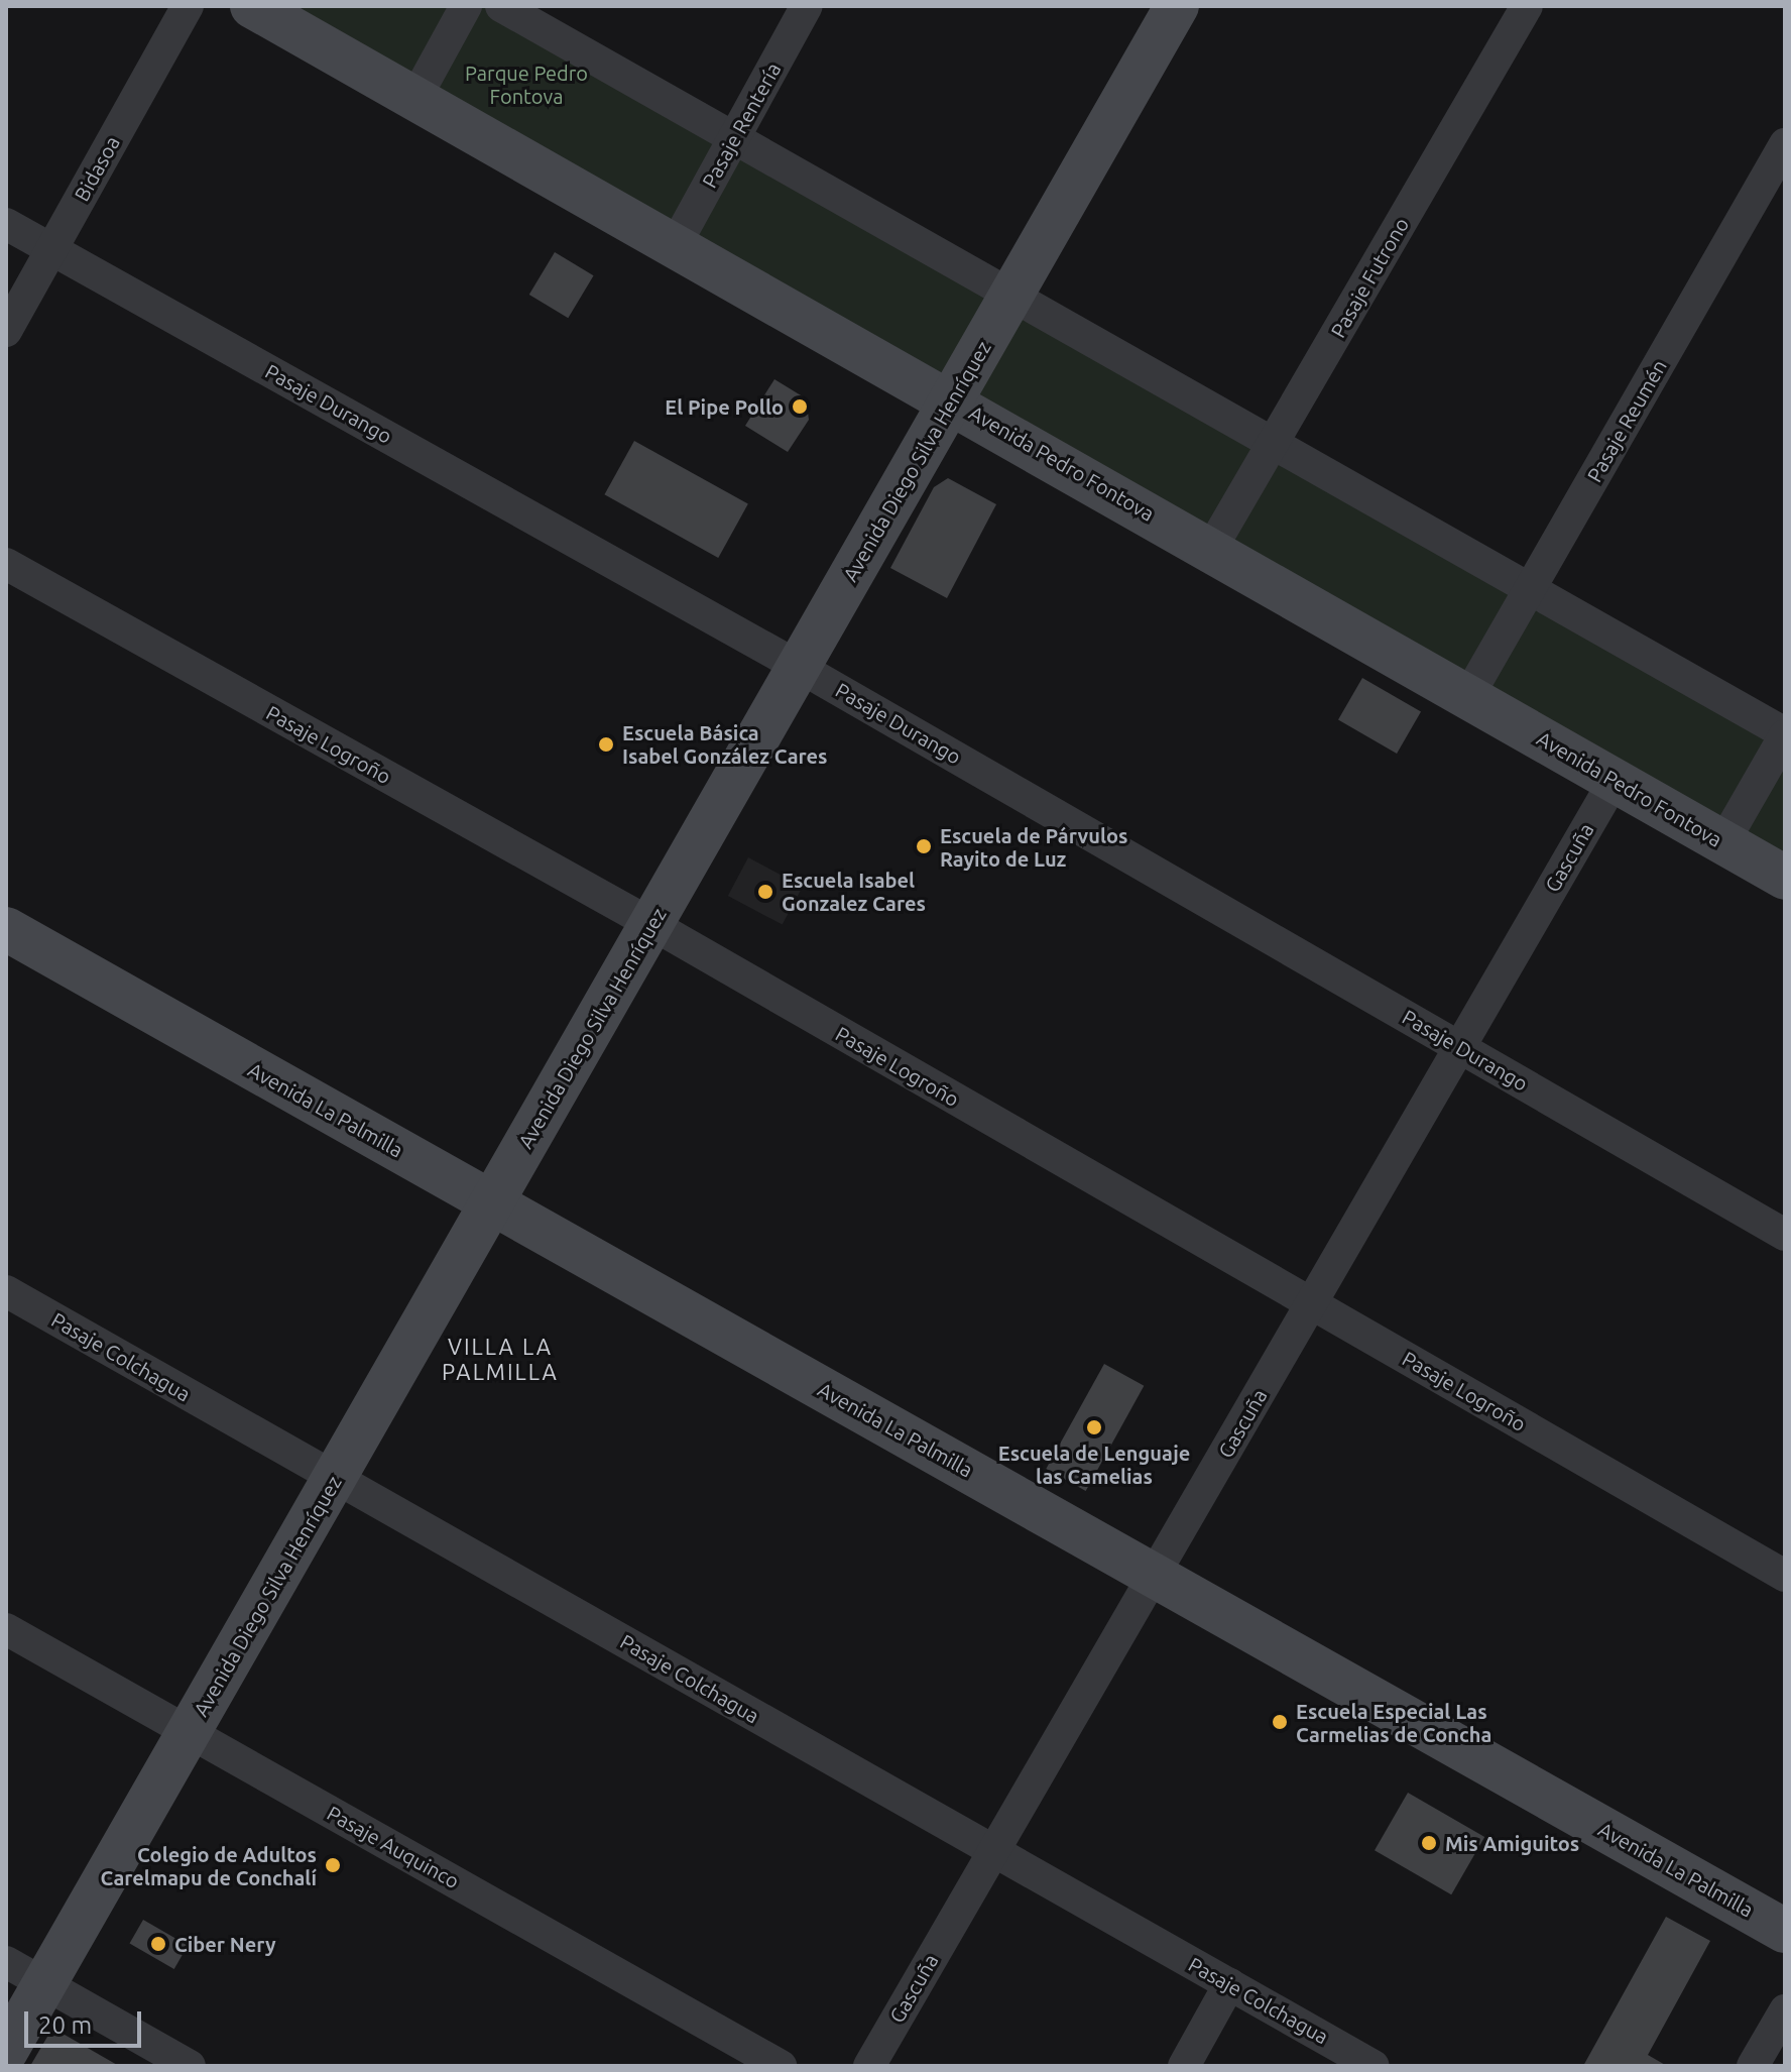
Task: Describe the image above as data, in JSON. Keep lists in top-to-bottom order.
{
  "streets": {
    "main road": ["Avenida Diego Silva Henríquez", "Avenida Pedro Fontova", "Avenida La Palmilla"],
    "street": [
      "Pasaje Rentería",
      "Bidasoa",
      "Pasaje Futrono",
      "Pasaje Durango",
      "Pasaje Reumén",
      "Pasaje Logroño",
      "Gascuña",
      "Pasaje Colchagua",
      "Pasaje Auquinco"
    ]
  },
  "crossings": [
    ["Pasaje Rentería", "Avenida Pedro Fontova"],
    ["Bidasoa", "Pasaje Durango"],
    ["Pasaje Futrono", "Avenida Pedro Fontova"],
    ["Pasaje Durango", "Avenida Diego Silva Henríquez"],
    ["Pasaje Durango", "Gascuña"],
    ["Pasaje Reumén", "Avenida Pedro Fontova"],
    ["Avenida Diego Silva Henríquez", "Avenida Pedro Fontova"],
    ["Avenida Diego Silva Henríquez", "Pasaje Logroño"],
    ["Avenida Diego Silva Henríquez", "Avenida La Palmilla"],
    ["Avenida Diego Silva Henríquez", "Pasaje Colchagua"],
    ["Avenida Diego Silva Henríquez", "Pasaje Auquinco"],
    ["Avenida Pedro Fontova", "Gascuña"],
    ["Pasaje Logroño", "Gascuña"],
    ["Gascuña", "Avenida La Palmilla"],
    ["Gascuña", "Pasaje Colchagua"]
  ],
  "districts": ["VILLA LA PALMILLA"],
  "parks": ["Parque Pedro Fontova"],
  "places": [
    "El Pipe Pollo",
    "Escuela Básica Isabel González Cares",
    "Escuela de Párvulos Rayito de Luz",
    "Escuela Isabel Gonzalez Cares",
    "Escuela de Lenguaje las Camelias",
    "Escuela Especial Las Carmelias de Concha",
    "Mis Amiguitos",
    "Colegio de Adultos Carelmapu de Conchalí",
    "Ciber Nery"
  ],
  "scale_bar": "20 m"
}
